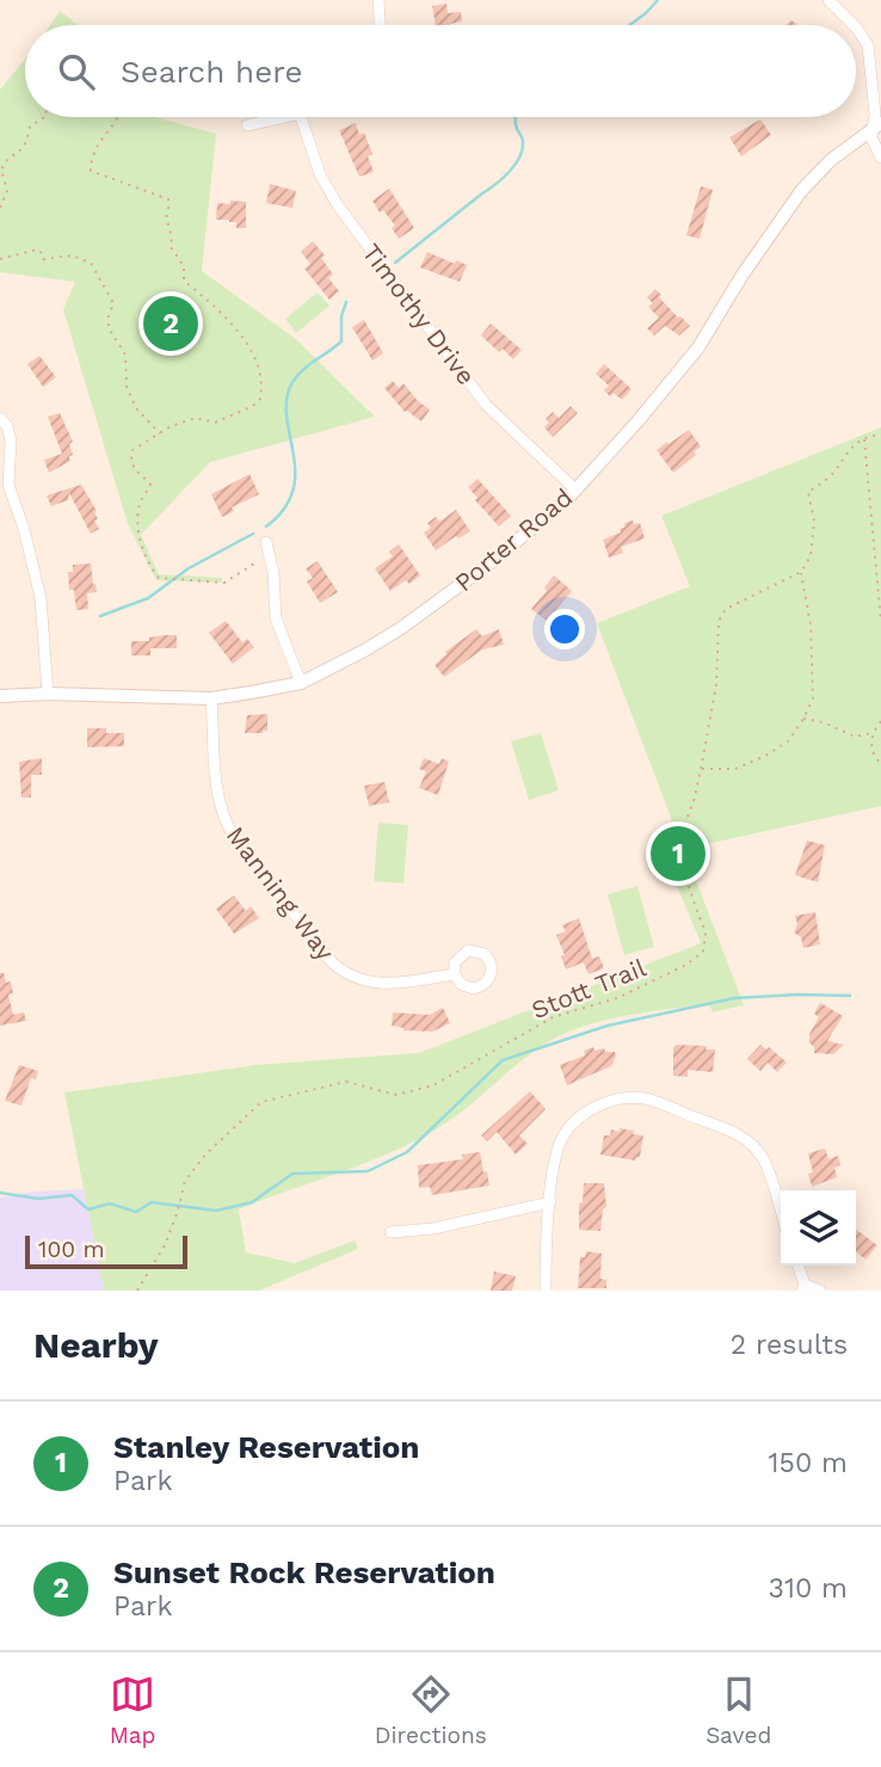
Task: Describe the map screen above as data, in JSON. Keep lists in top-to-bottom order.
{
  "streets": {
    "street": ["Timothy Drive", "Porter Road", "Manning Way"],
    "path": ["Stott Trail"]
  },
  "crossings": [
    ["Timothy Drive", "Porter Road"],
    ["Porter Road", "Manning Way"]
  ],
  "scale_bar": "100 m",
  "page": {
    "search": "Search here",
    "pins": ["2", "1"],
    "scale": "100 m",
    "heading": ["Nearby", "2 results"],
    "list": [
      {
        "mark": "1",
        "name": "Stanley Reservation",
        "note": "Park",
        "value": "150 m"
      },
      {
        "mark": "2",
        "name": "Sunset Rock Reservation",
        "note": "Park",
        "value": "310 m"
      }
    ],
    "nav": ["Map", "Directions", "Saved"]
  }
}
